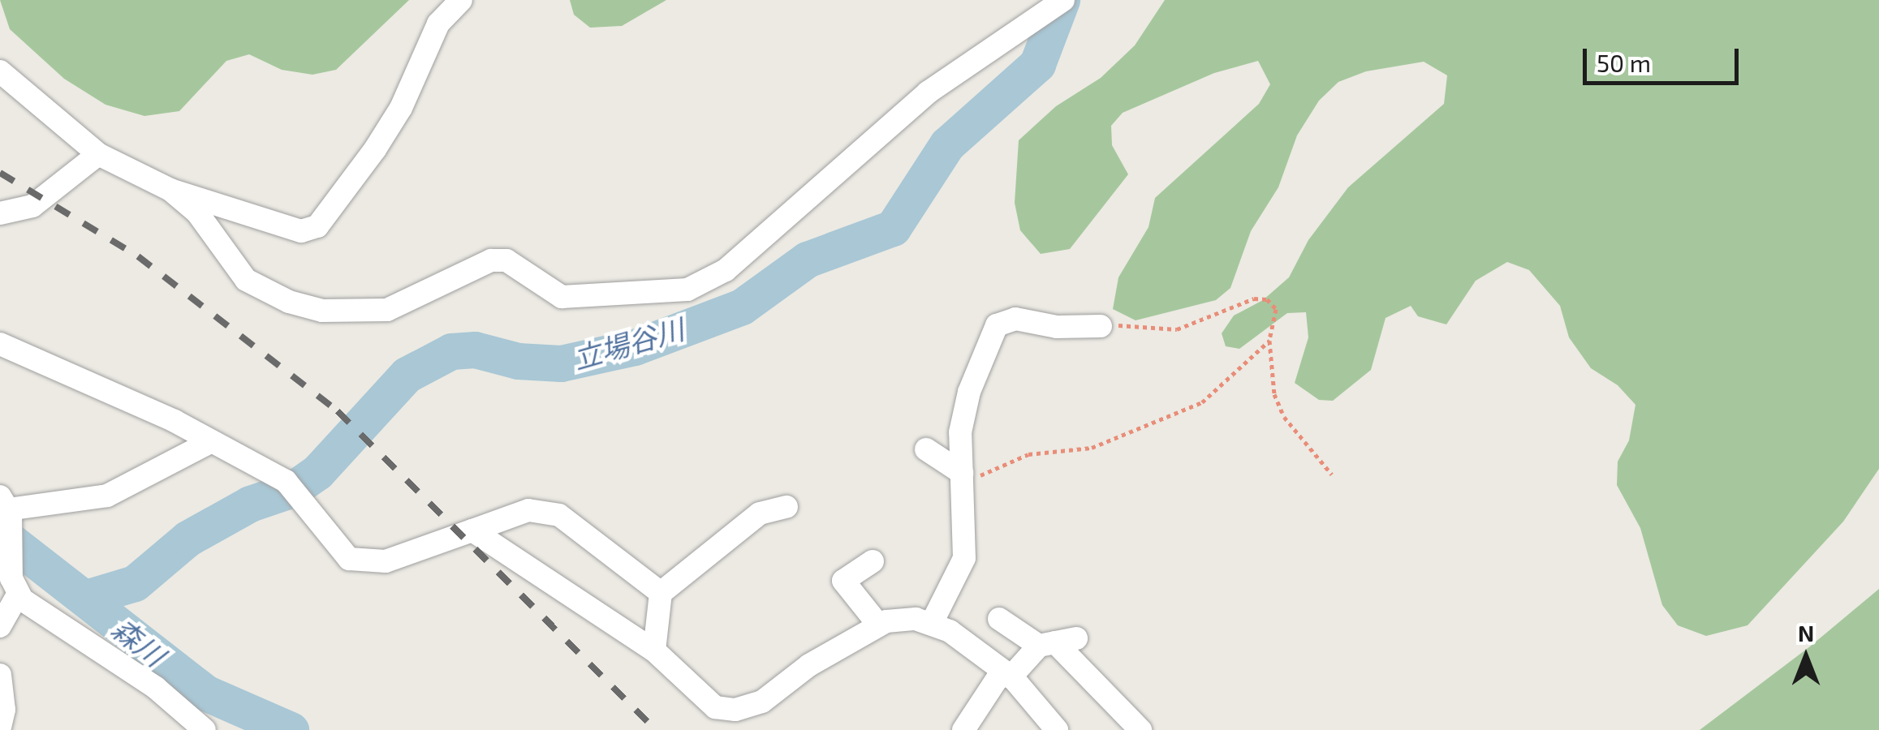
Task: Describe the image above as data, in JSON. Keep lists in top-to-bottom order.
{
  "water": ["立場谷川", "森川"],
  "scale_bar": "50 m",
  "north": "top"
}
